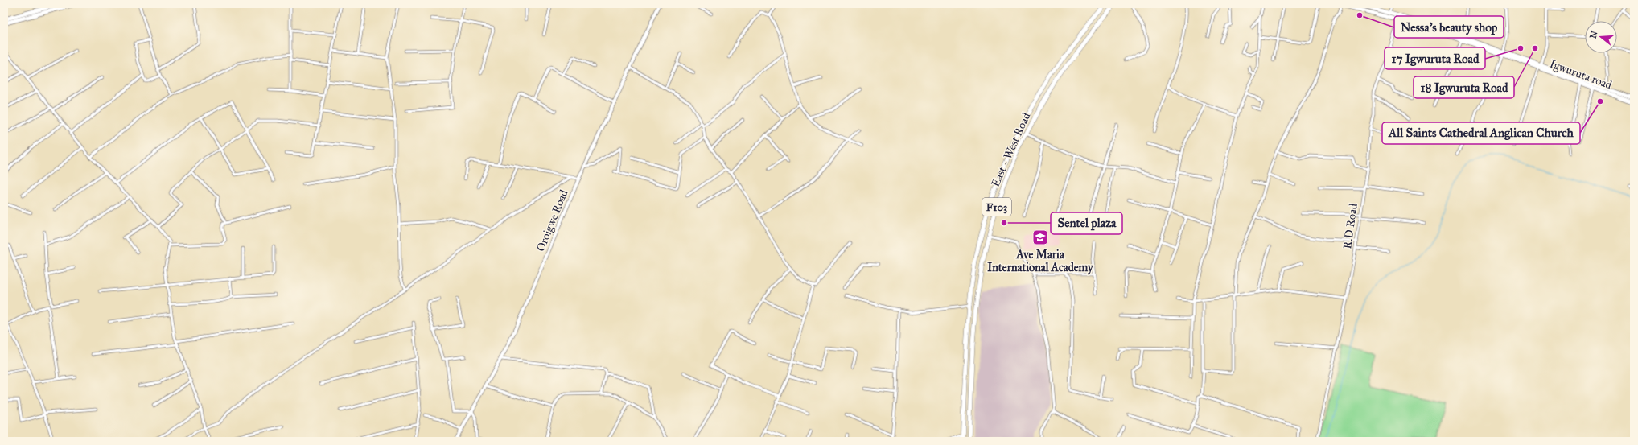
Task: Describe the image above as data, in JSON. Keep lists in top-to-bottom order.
{
  "streets": {
    "main road": ["Igwuruta road", "East - West Road", "F103"],
    "street": ["Oroigwe Road", "R.D Road"]
  },
  "crossings": [
    ["Igwuruta road", "R.D Road"]
  ],
  "places": {
    "other": [
      "Nessa’s beauty shop",
      "17 Igwuruta Road",
      "18 Igwuruta Road",
      "All Saints Cathedral Anglican Church",
      "Sentel plaza"
    ],
    "school or university": ["Ave Maria International Academy"]
  },
  "north": "left"
}
